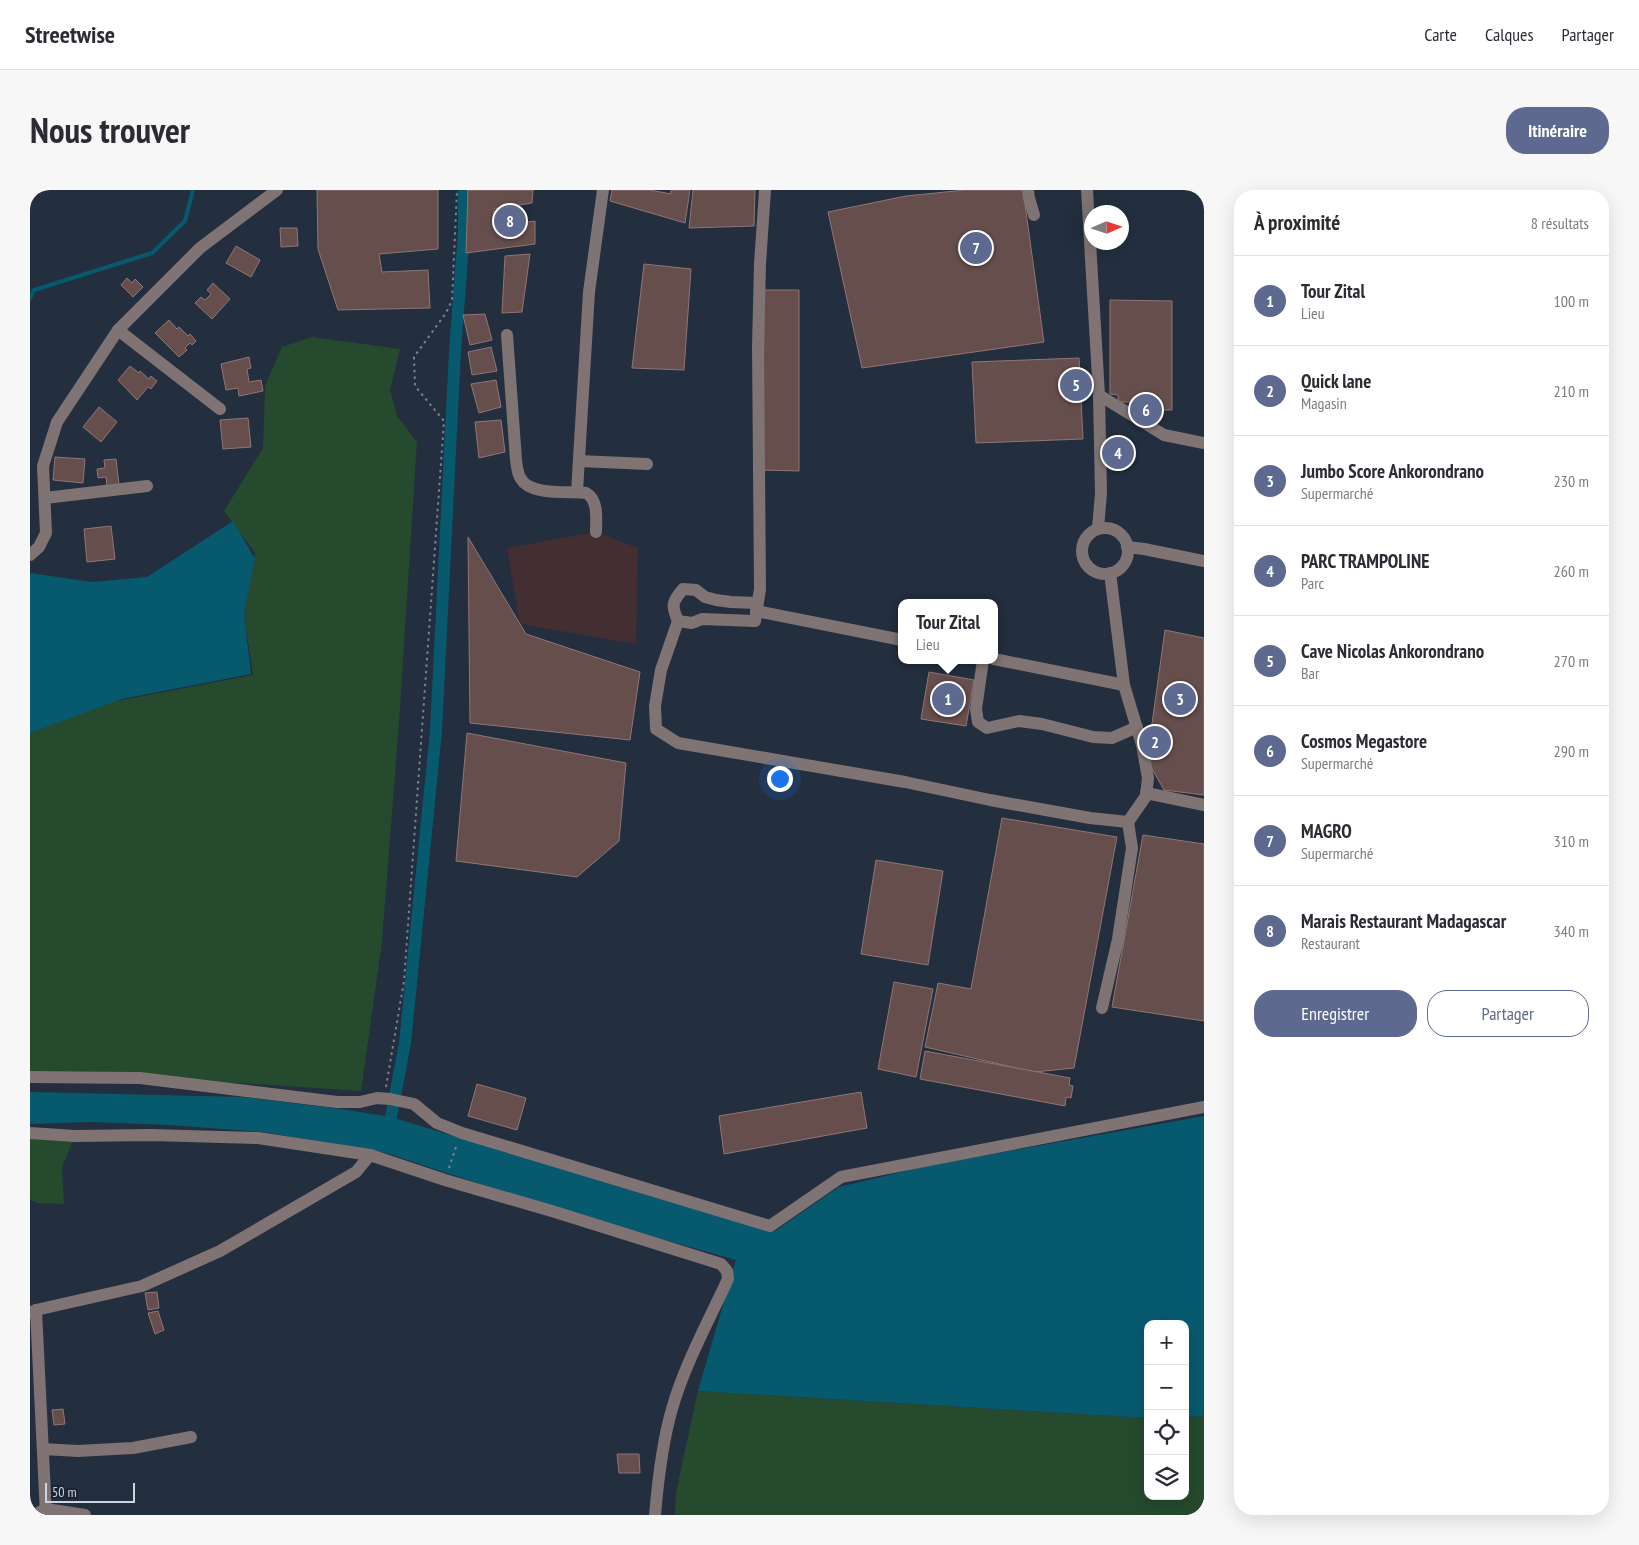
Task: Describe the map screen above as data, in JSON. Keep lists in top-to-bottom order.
{
  "scale_bar": "50 m",
  "north": "right",
  "page": {
    "header": "Streetwise",
    "nav": ["Carte", "Calques", "Partager"],
    "title": "Nous trouver",
    "buttons": [
      "Itinéraire",
      ["Enregistrer", "Partager"]
    ],
    "heading": ["À proximité", "8 résultats"],
    "pins": [
      "8",
      "7",
      "5",
      "6",
      "4",
      "1",
      "3",
      "2"
    ],
    "list": [
      {
        "mark": "1",
        "name": "Tour Zital",
        "note": "Lieu",
        "value": "100 m"
      },
      {
        "mark": "2",
        "name": "Quick lane",
        "note": "Magasin",
        "value": "210 m"
      },
      {
        "mark": "3",
        "name": "Jumbo Score Ankorondrano",
        "note": "Supermarché",
        "value": "230 m"
      },
      {
        "mark": "4",
        "name": "PARC TRAMPOLINE",
        "note": "Parc",
        "value": "260 m"
      },
      {
        "mark": "5",
        "name": "Cave Nicolas Ankorondrano",
        "note": "Bar",
        "value": "270 m"
      },
      {
        "mark": "6",
        "name": "Cosmos Megastore",
        "note": "Supermarché",
        "value": "290 m"
      },
      {
        "mark": "7",
        "name": "MAGRO",
        "note": "Supermarché",
        "value": "310 m"
      },
      {
        "mark": "8",
        "name": "Marais Restaurant Madagascar",
        "note": "Restaurant",
        "value": "340 m"
      }
    ],
    "popup": ["Tour Zital", "Lieu"],
    "map_buttons": ["+", "−"],
    "scale": "50 m"
  }
}
